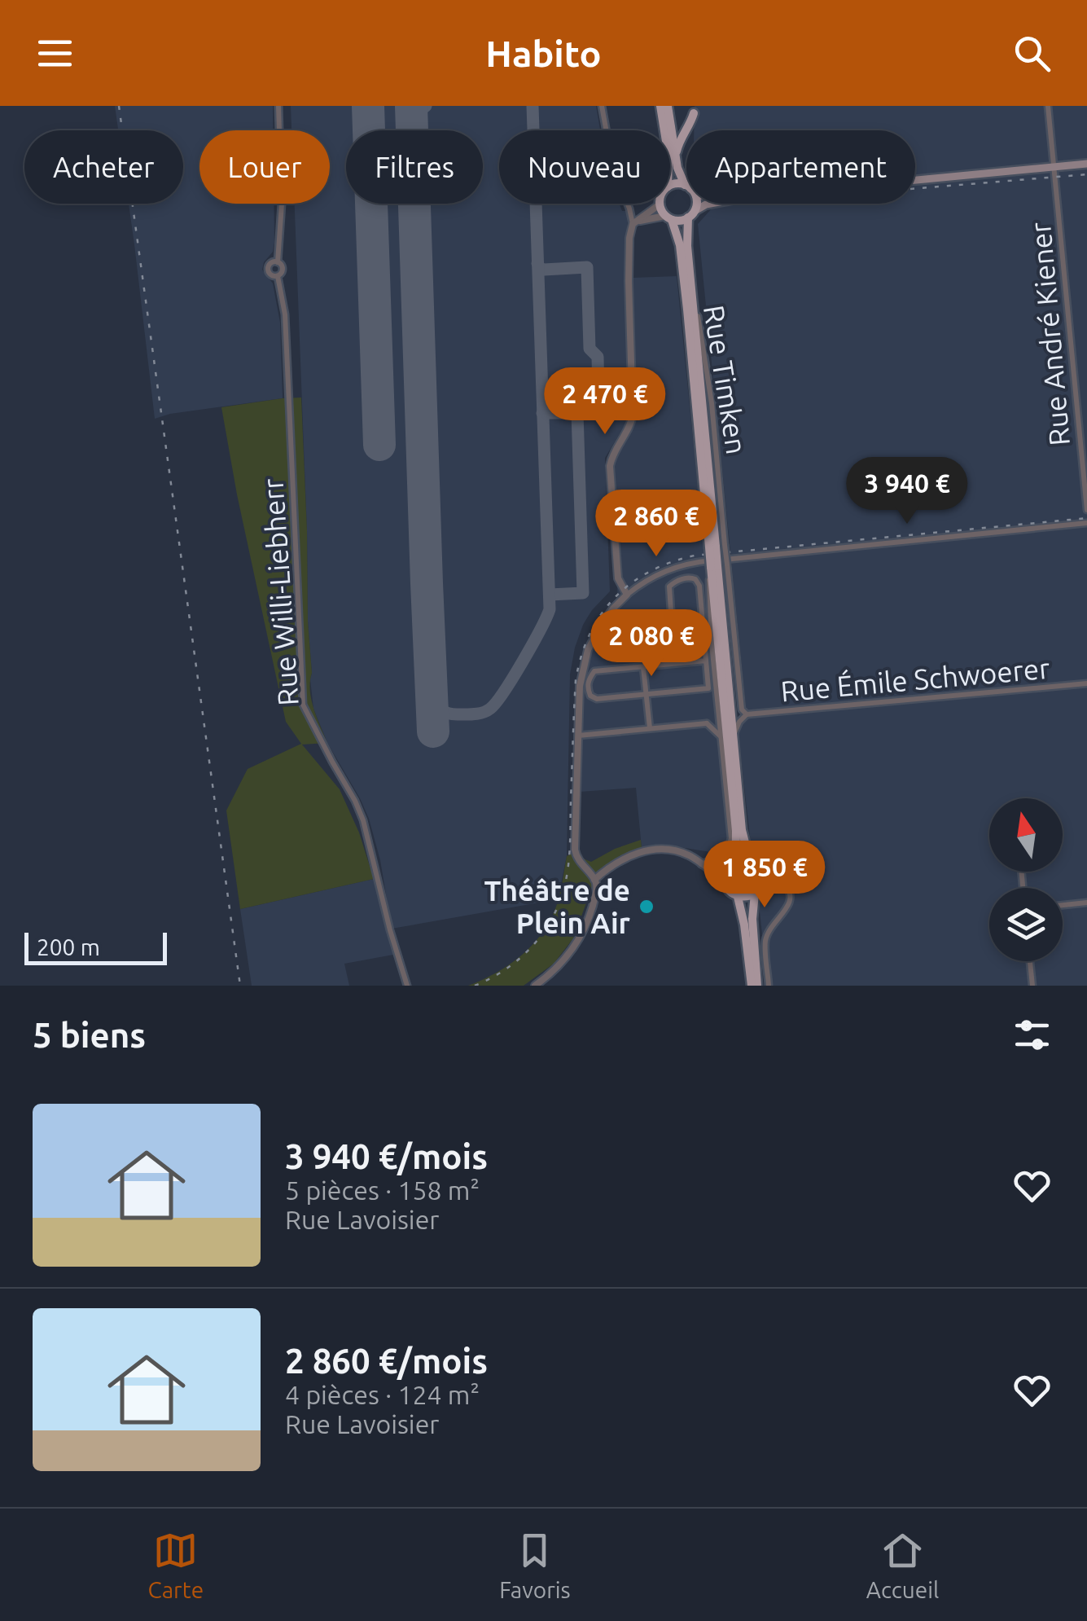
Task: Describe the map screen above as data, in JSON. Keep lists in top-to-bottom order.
{
  "streets": {
    "street": [
      "Rue André Kiener",
      "Rue Timken",
      "Rue Willi-Liebherr",
      "Rue Émile Schwoerer"
    ]
  },
  "crossings": [
    ["Rue Timken", "Rue Émile Schwoerer"]
  ],
  "places": ["Théâtre de Plein Air"],
  "scale_bar": "200 m",
  "north": "top",
  "page": {
    "header": "Habito",
    "chip": [
      "Acheter",
      "Louer",
      "Filtres",
      "Nouveau",
      "Appartement"
    ],
    "price": [
      "2 470 €",
      "3 940 €",
      "2 860 €",
      "2 080 €",
      "1 850 €"
    ],
    "scale": "200 m",
    "heading": "5 biens",
    "list": [
      {
        "name": "3 940 €/mois",
        "note": "5 pièces · 158 m² · Rue Lavoisier"
      },
      {
        "name": "2 860 €/mois",
        "note": "4 pièces · 124 m² · Rue Lavoisier"
      }
    ],
    "tabs": ["Carte", "Favoris", "Accueil"]
  }
}
